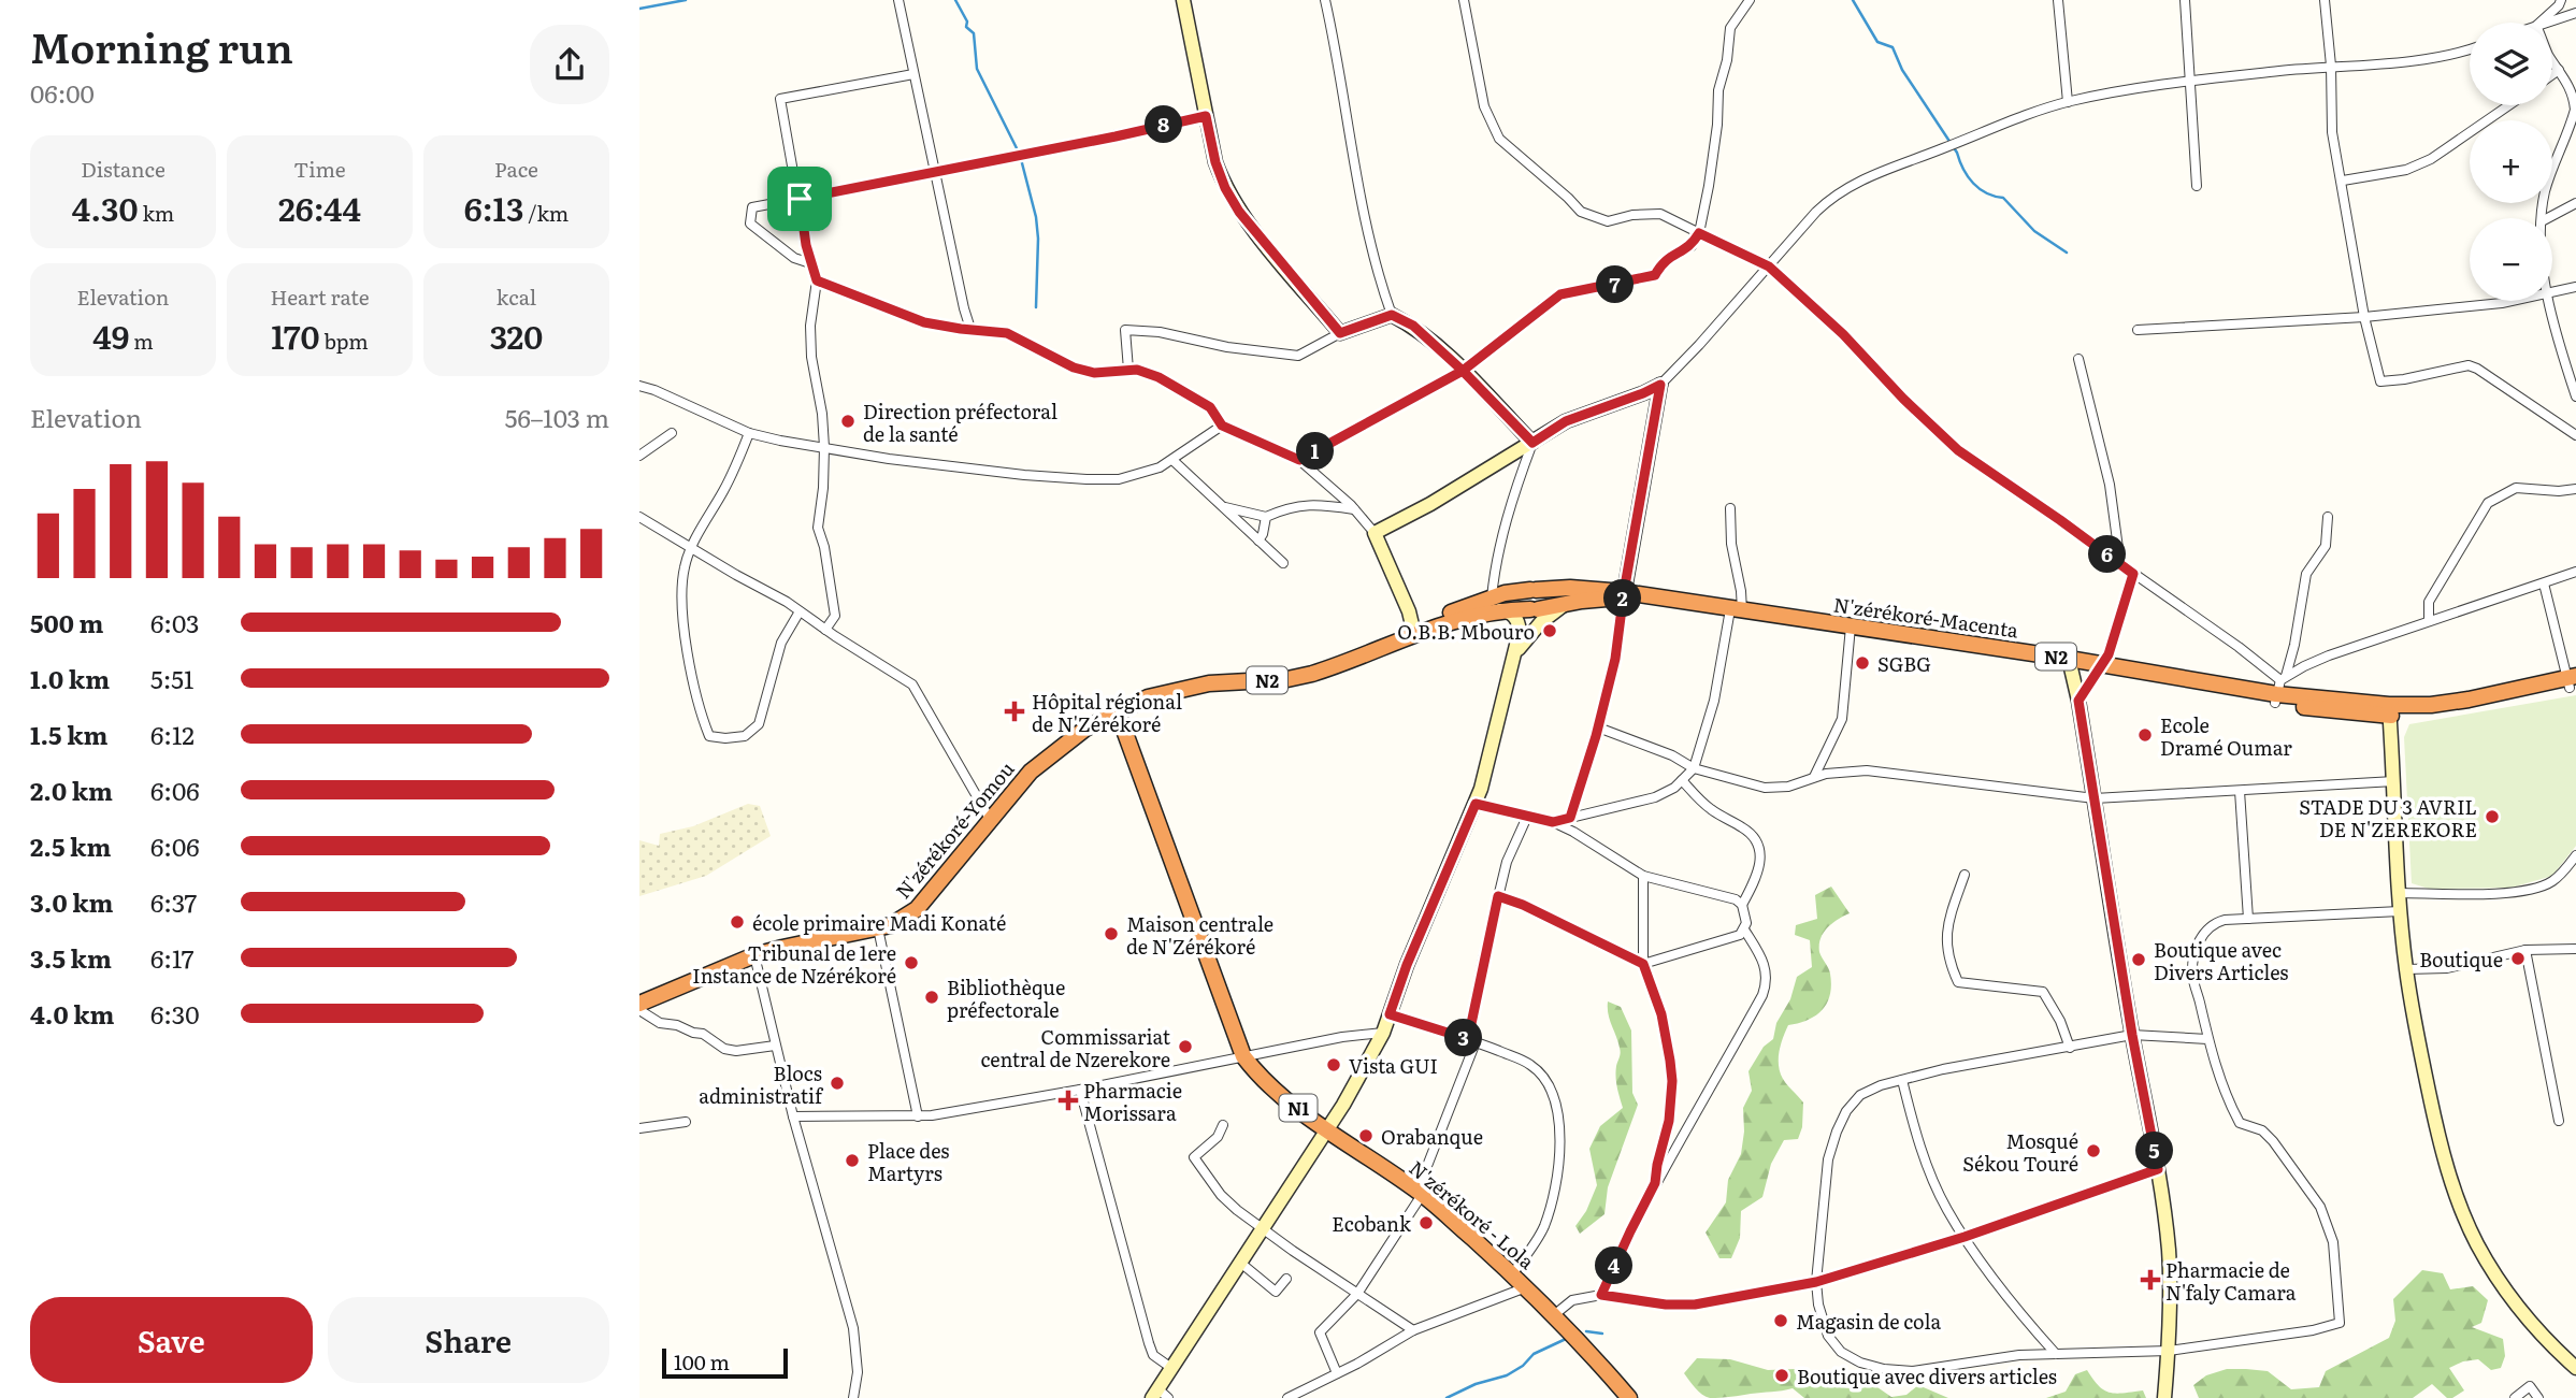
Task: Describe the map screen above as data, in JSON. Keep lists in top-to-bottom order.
{
  "streets": {
    "highway": [
      "N2",
      "N'zérékoré-Yomou",
      "N1",
      "N'zérékoré - Lola"
    ]
  },
  "crossings": [
    ["N2", "N'zérékoré-Yomou"],
    ["N2", "N'zérékoré - Lola"],
    ["N'zérékoré-Yomou", "N'zérékoré - Lola"]
  ],
  "places": {
    "other": [
      "Direction préfectoral de la santé",
      "O.B.B. Mbouro",
      "SGBG",
      "Ecole Dramé Oumar",
      "STADE DU 3 AVRIL DE N'ZEREKORE",
      "école primaire Madi Konaté",
      "Maison centrale de N'Zérékoré",
      "Boutique",
      "Boutique avec Divers Articles",
      "Tribunal de 1ere Instance de Nzérékoré",
      "Bibliothèque préfectorale",
      "Commissariat central de Nzerekore",
      "Vista GUI",
      "Blocs administratif",
      "Orabanque",
      "Mosqué Sékou Touré",
      "Place des Martyrs",
      "Ecobank",
      "Magasin de cola",
      "Boutique avec divers articles"
    ],
    "health": ["Hôpital régional de N'Zérékoré", "Pharmacie Morissara", "Pharmacie de N'faly Camara"]
  },
  "scale_bar": "100 m",
  "page": {
    "heading": ["Morning run", "06:00"],
    "map_buttons": ["+", "−"],
    "pins": [
      "8",
      "7",
      "1",
      "6",
      "2",
      "3",
      "5",
      "4"
    ],
    "stats": [
      ["Distance", "4.30 km"],
      ["Time", "26:44"],
      ["Pace", "6:13 /km"],
      ["Elevation", "49 m"],
      ["Heart rate", "170 bpm"],
      ["kcal", "320"]
    ],
    "chart": ["Elevation", "56–103 m"],
    "list": [
      {
        "name": "500 m",
        "note": "6:03"
      },
      {
        "name": "1.0 km",
        "note": "5:51"
      },
      {
        "name": "1.5 km",
        "note": "6:12"
      },
      {
        "name": "2.0 km",
        "note": "6:06"
      },
      {
        "name": "2.5 km",
        "note": "6:06"
      },
      {
        "name": "3.0 km",
        "note": "6:37"
      },
      {
        "name": "3.5 km",
        "note": "6:17"
      },
      {
        "name": "4.0 km",
        "note": "6:30"
      }
    ],
    "buttons": ["Save", "Share"],
    "scale": "100 m"
  }
}
